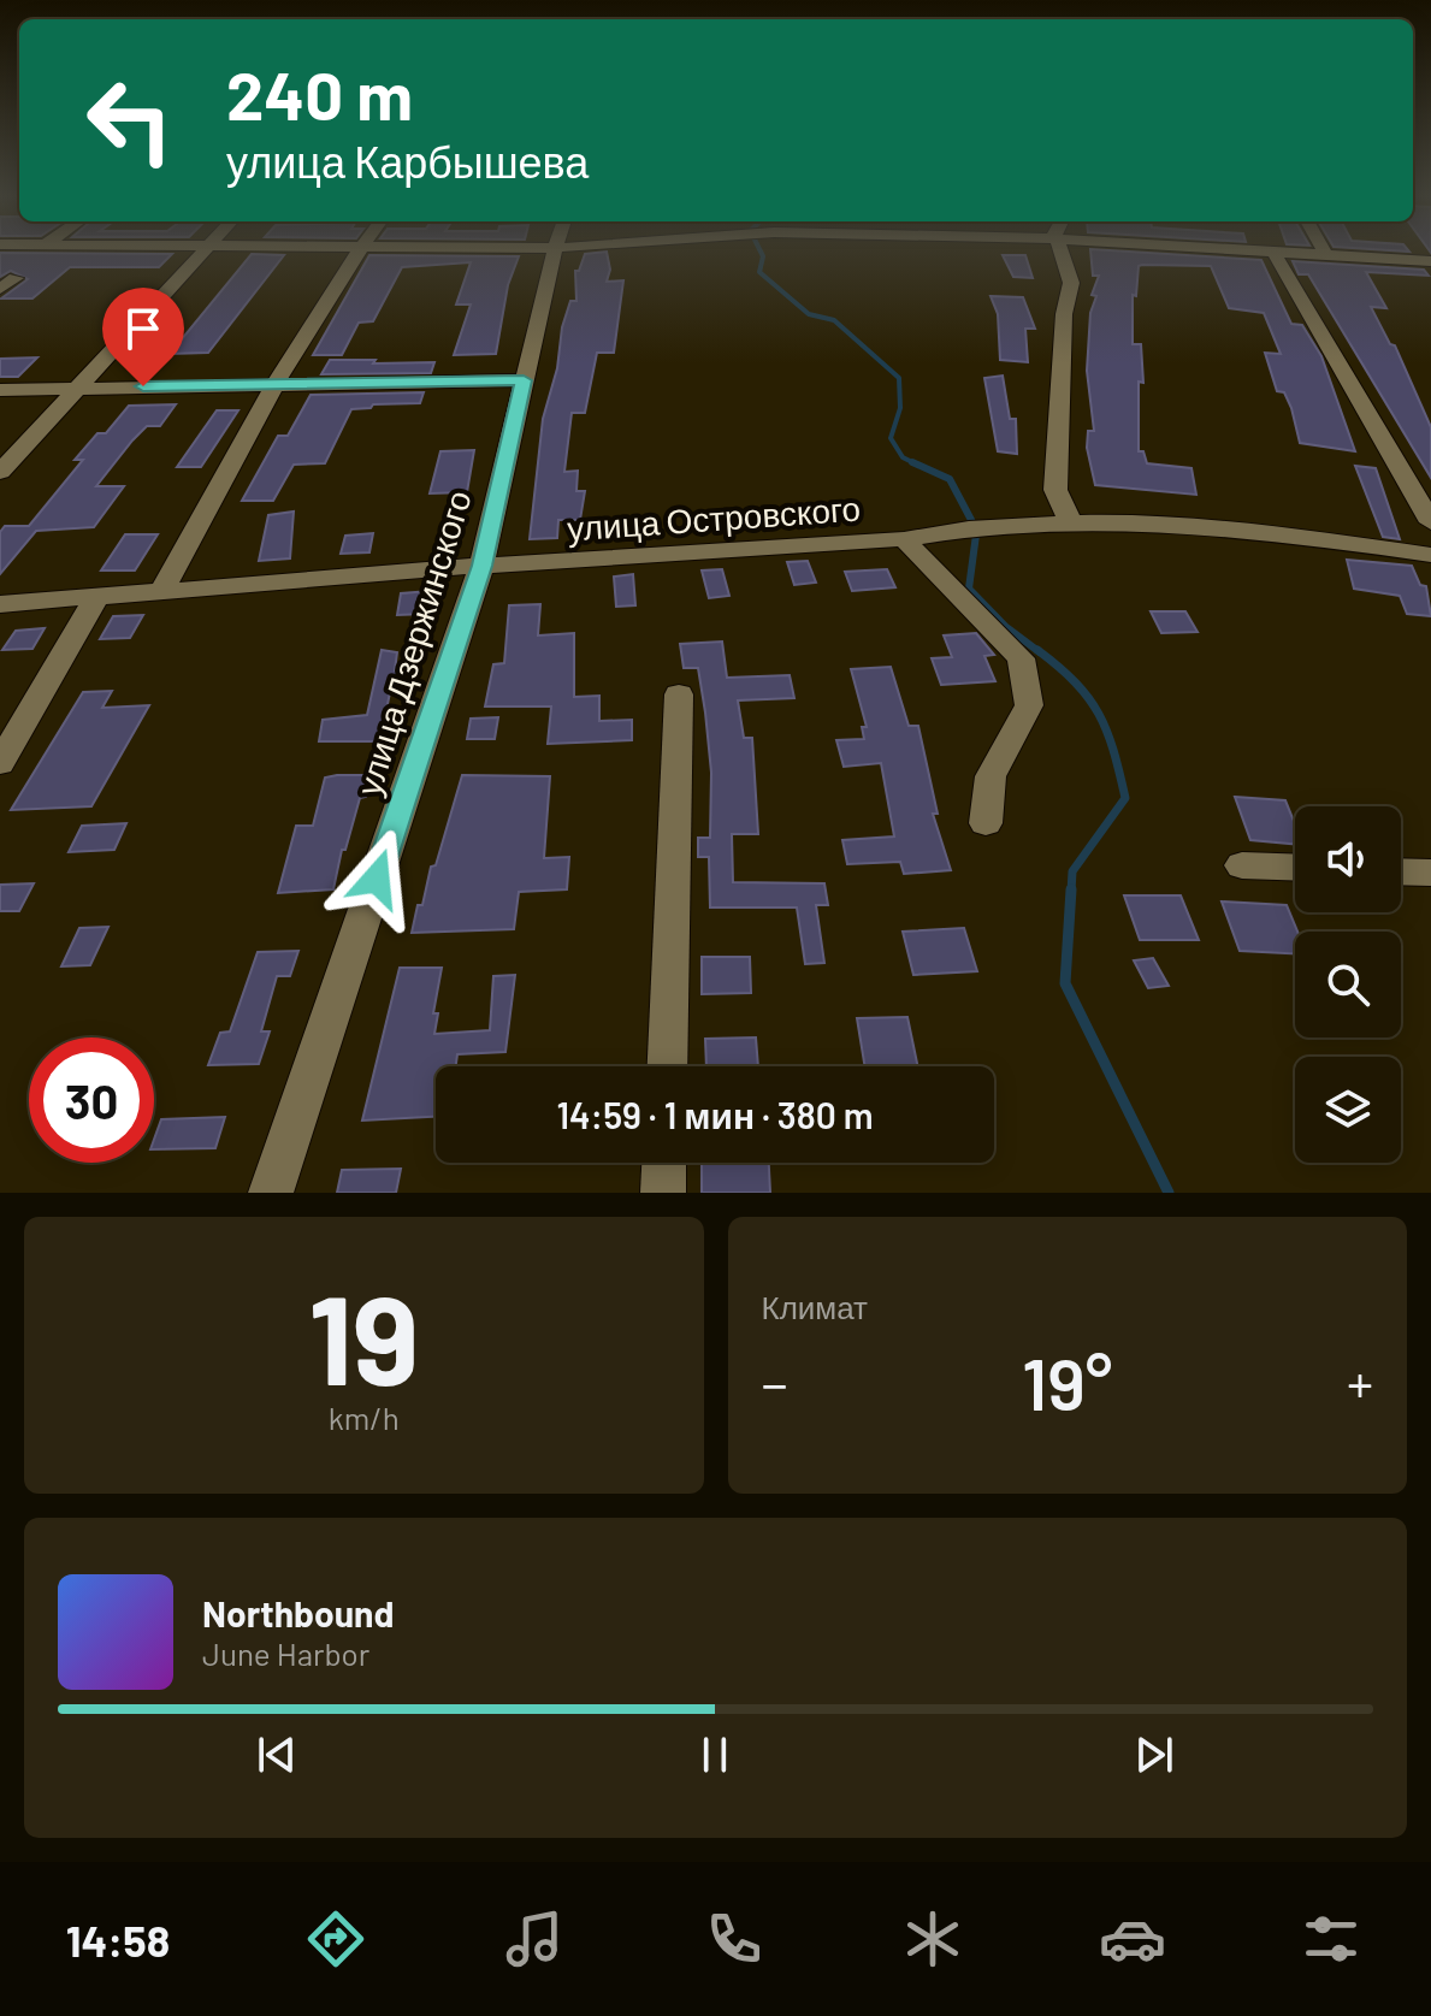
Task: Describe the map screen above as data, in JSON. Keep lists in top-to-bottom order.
{
  "streets": {
    "street": ["улица Островского", "улица Дзержинского"]
  },
  "crossings": [
    ["улица Островского", "улица Дзержинского"]
  ],
  "page": {
    "turn": ["240 m", "улица Карбышева"],
    "limit": "30",
    "trip": "14:59 · 1 мин · 380 m",
    "tile": [
      ["19", "km/h"],
      "Климат"
    ],
    "heat": ["−", "19°", "+"],
    "song": ["Northbound", "June Harbor"],
    "tabs": "14:58"
  }
}
